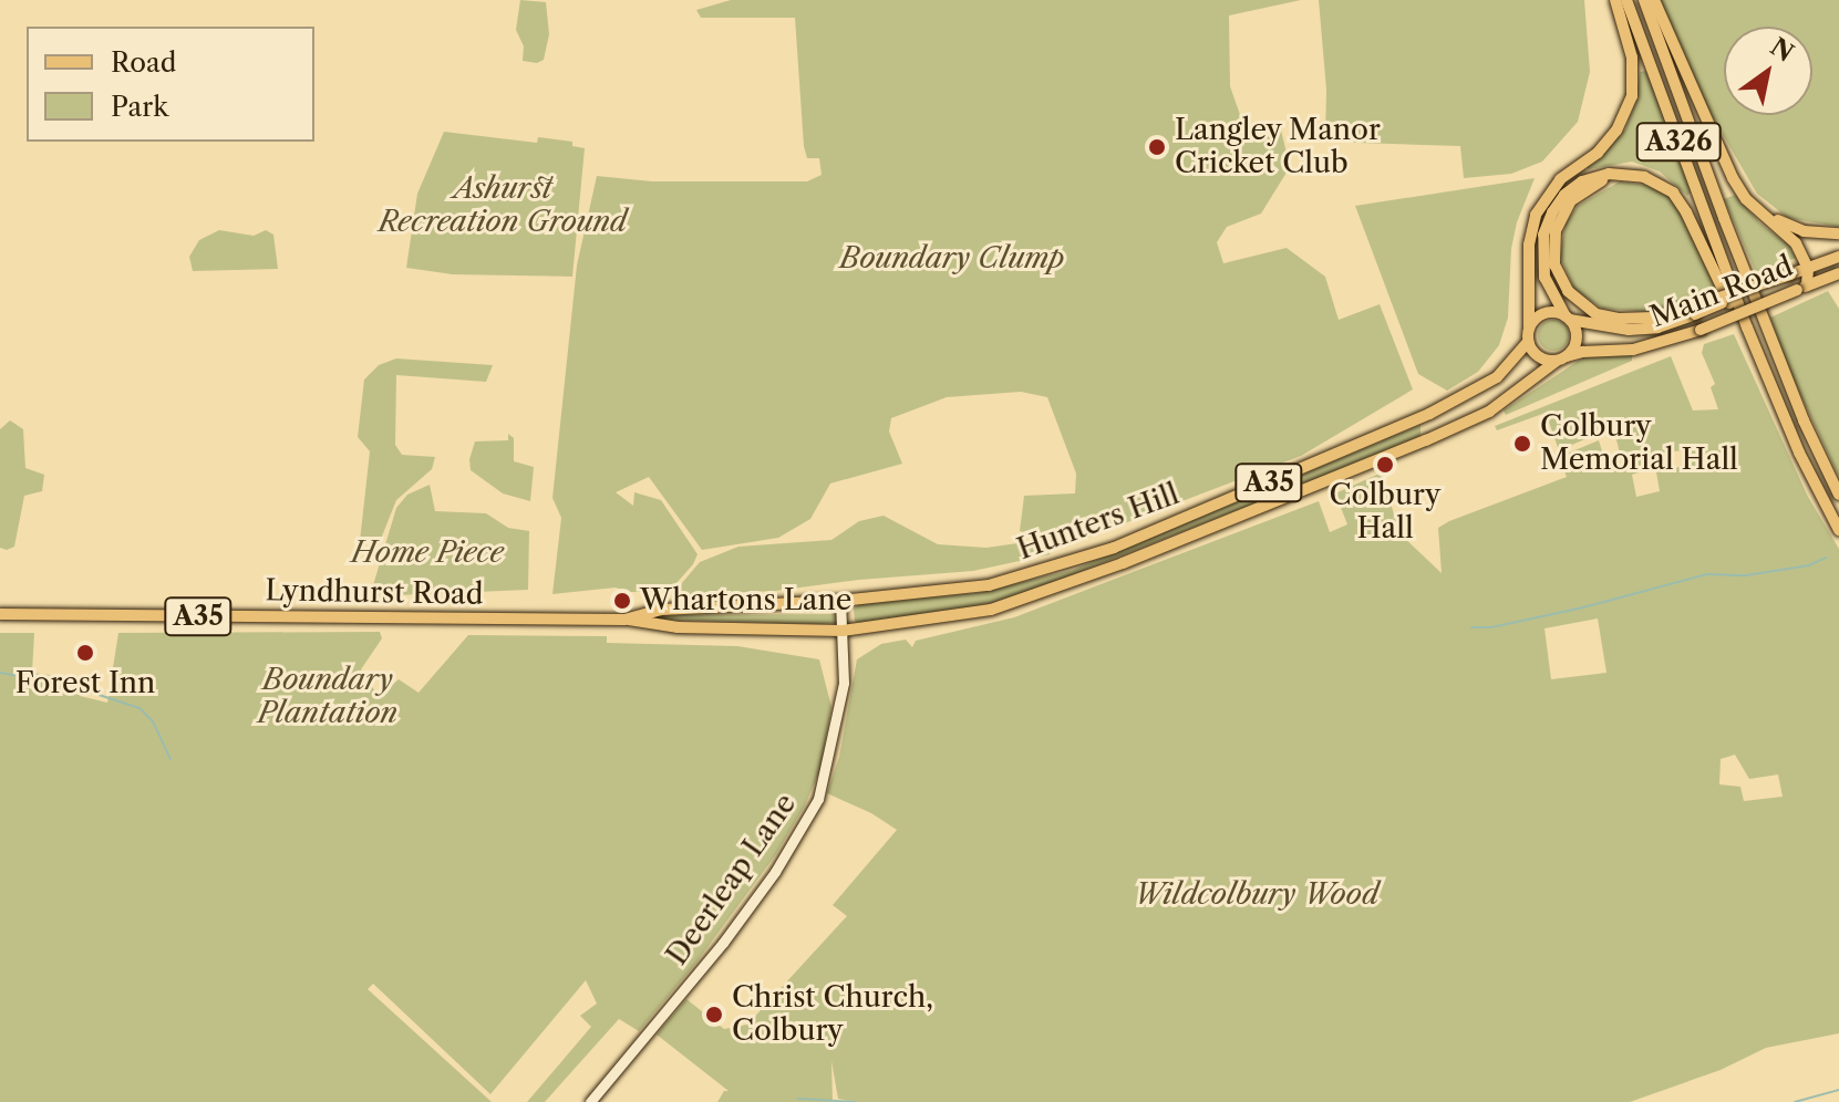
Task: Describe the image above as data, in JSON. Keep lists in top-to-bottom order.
{
  "streets": {
    "main road": [
      "A326",
      "Main Road",
      "A35",
      "Hunters Hill",
      "Lyndhurst Road"
    ],
    "street": ["Deerleap Lane"]
  },
  "crossings": [
    ["Main Road", "Hunters Hill"],
    ["Hunters Hill", "Lyndhurst Road"],
    ["Hunters Hill", "Deerleap Lane"]
  ],
  "parks": [
    "Ashurst Recreation Ground",
    "Boundary Clump",
    "Home Piece",
    "Boundary Plantation",
    "Wildcolbury Wood"
  ],
  "places": [
    "Langley Manor Cricket Club",
    "Colbury Memorial Hall",
    "Colbury Hall",
    "Whartons Lane",
    "Forest Inn",
    "Christ Church, Colbury"
  ],
  "legend": ["Road", "Park"],
  "north": "top right"
}
